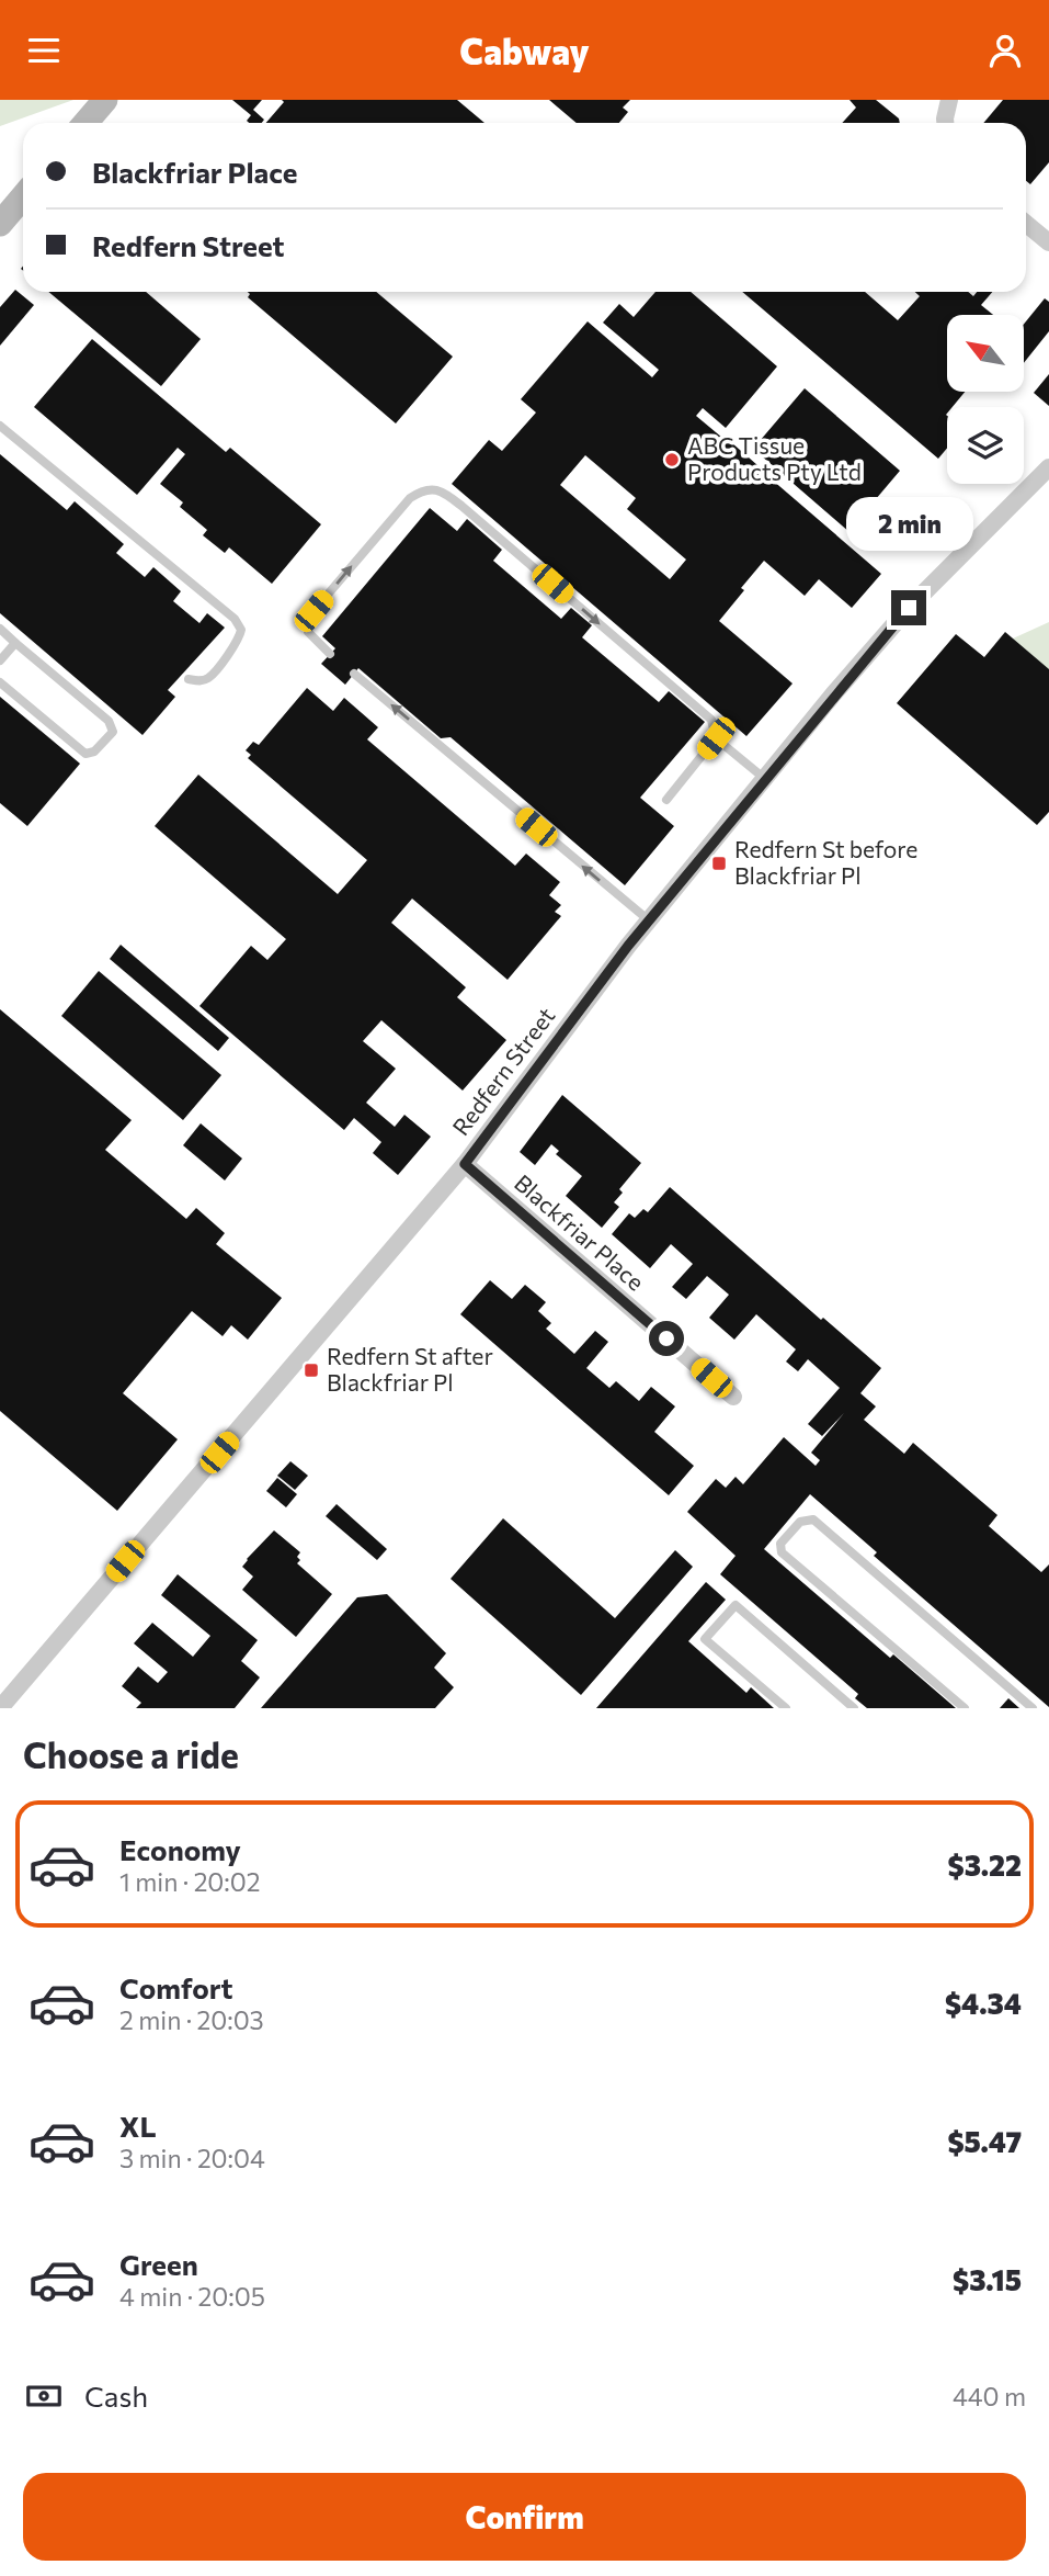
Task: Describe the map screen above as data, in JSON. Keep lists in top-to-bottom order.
{
  "streets": {
    "street": ["Redfern Street", "Blackfriar Place"]
  },
  "crossings": [
    ["Redfern Street", "Blackfriar Place"]
  ],
  "places": {
    "other": ["ABC Tissue Products Pty Ltd"],
    "transit": ["Redfern St before Blackfriar Pl", "Redfern St after Blackfriar Pl"]
  },
  "north": "top left",
  "page": {
    "header": "Cabway",
    "banner": ["Blackfriar Place", "Redfern Street"],
    "bubble": "2 min",
    "heading": "Choose a ride",
    "list": [
      {
        "name": "Economy",
        "note": "1 min · 20:02",
        "value": "$3.22"
      },
      {
        "name": "Comfort",
        "note": "2 min · 20:03",
        "value": "$4.34"
      },
      {
        "name": "XL",
        "note": "3 min · 20:04",
        "value": "$5.47"
      },
      {
        "name": "Green",
        "note": "4 min · 20:05",
        "value": "$3.15"
      }
    ],
    "pay": ["Cash", "440 m"],
    "buttons": "Confirm"
  }
}
